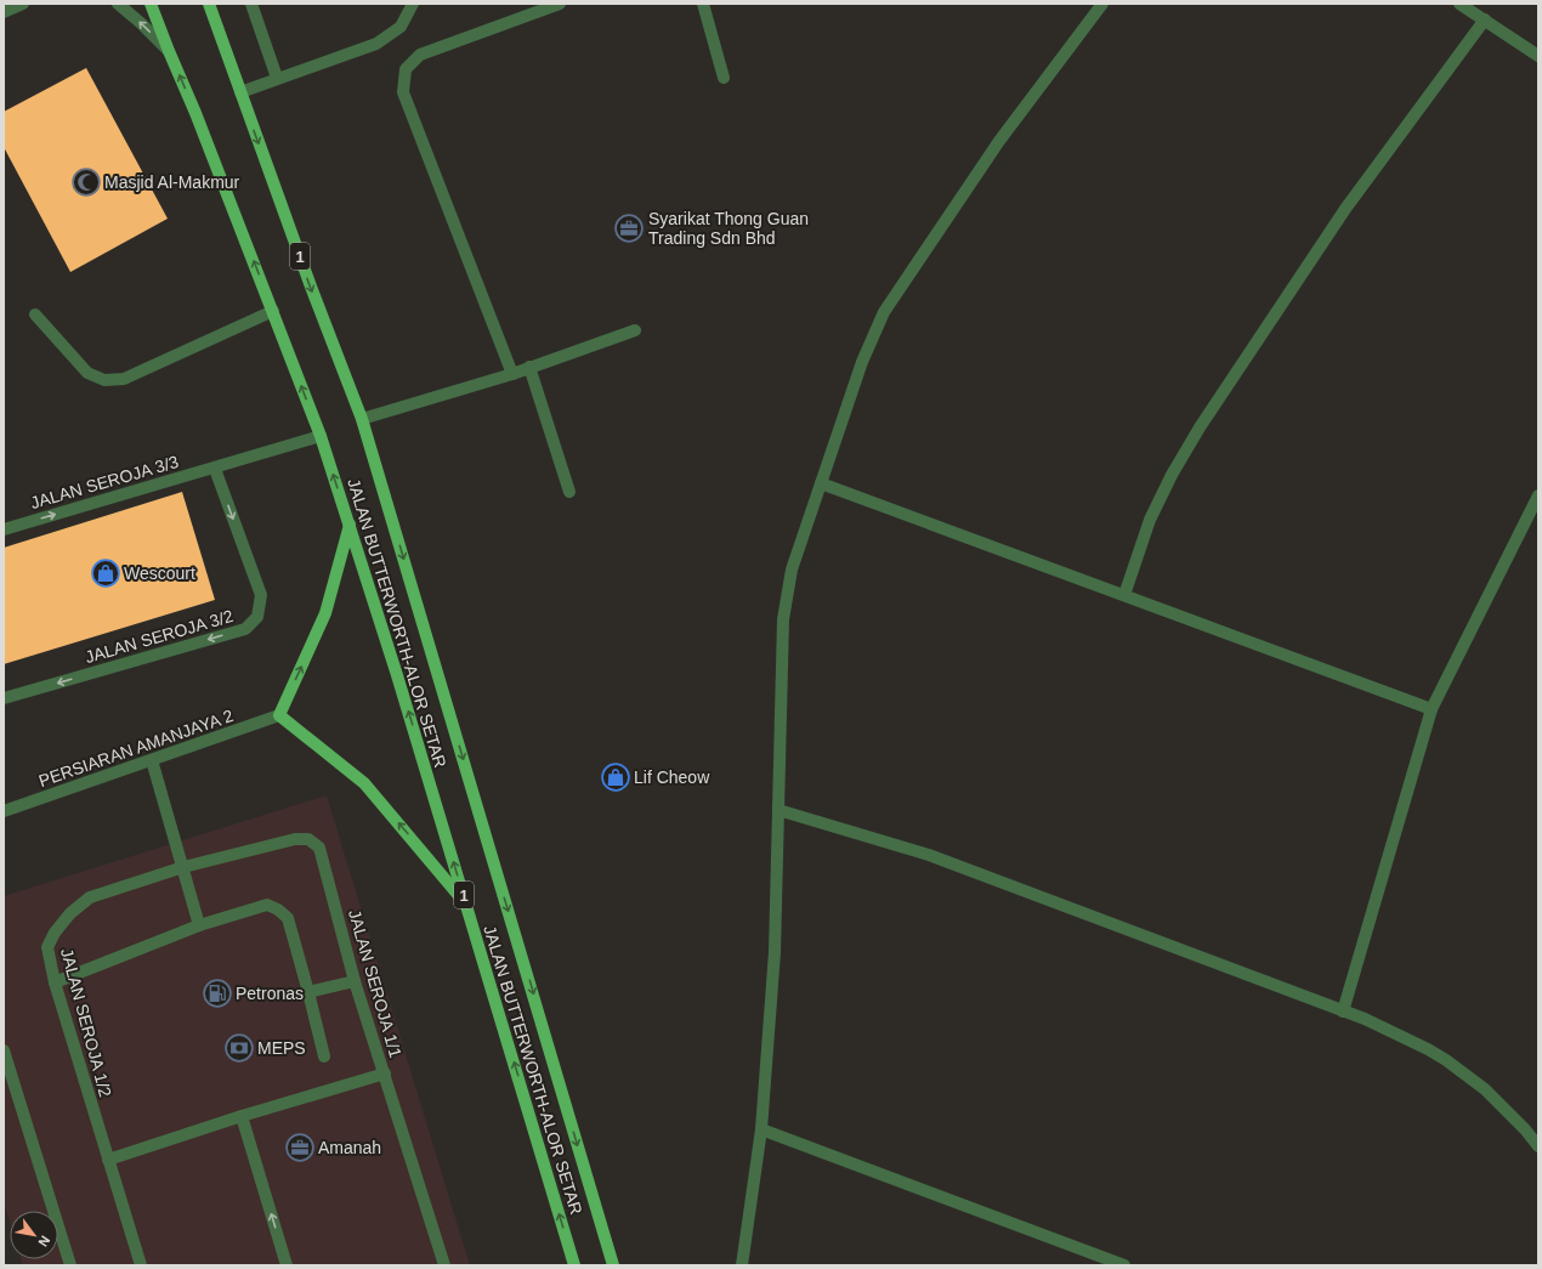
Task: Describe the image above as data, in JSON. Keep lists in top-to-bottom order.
{
  "streets": {
    "main road": ["1", "JALAN BUTTERWORTH-ALOR SETAR"],
    "street": [
      "JALAN SEROJA 3/3",
      "JALAN SEROJA 3/2",
      "PERSIARAN AMANJAYA 2",
      "JALAN SEROJA 1/1",
      "JALAN SEROJA 1/2"
    ]
  },
  "crossings": [
    ["JALAN SEROJA 3/3", "JALAN SEROJA 3/2"],
    ["JALAN SEROJA 1/1", "JALAN SEROJA 1/2"]
  ],
  "one_way": ["JALAN SEROJA 3/3"],
  "places": {
    "mosque": ["Masjid Al-Makmur"],
    "office": ["Syarikat Thong Guan Trading Sdn Bhd", "Amanah"],
    "shop": ["Wescourt", "Lif Cheow"],
    "fuel station": ["Petronas"],
    "bank": ["MEPS"]
  },
  "north": "bottom right"
}
